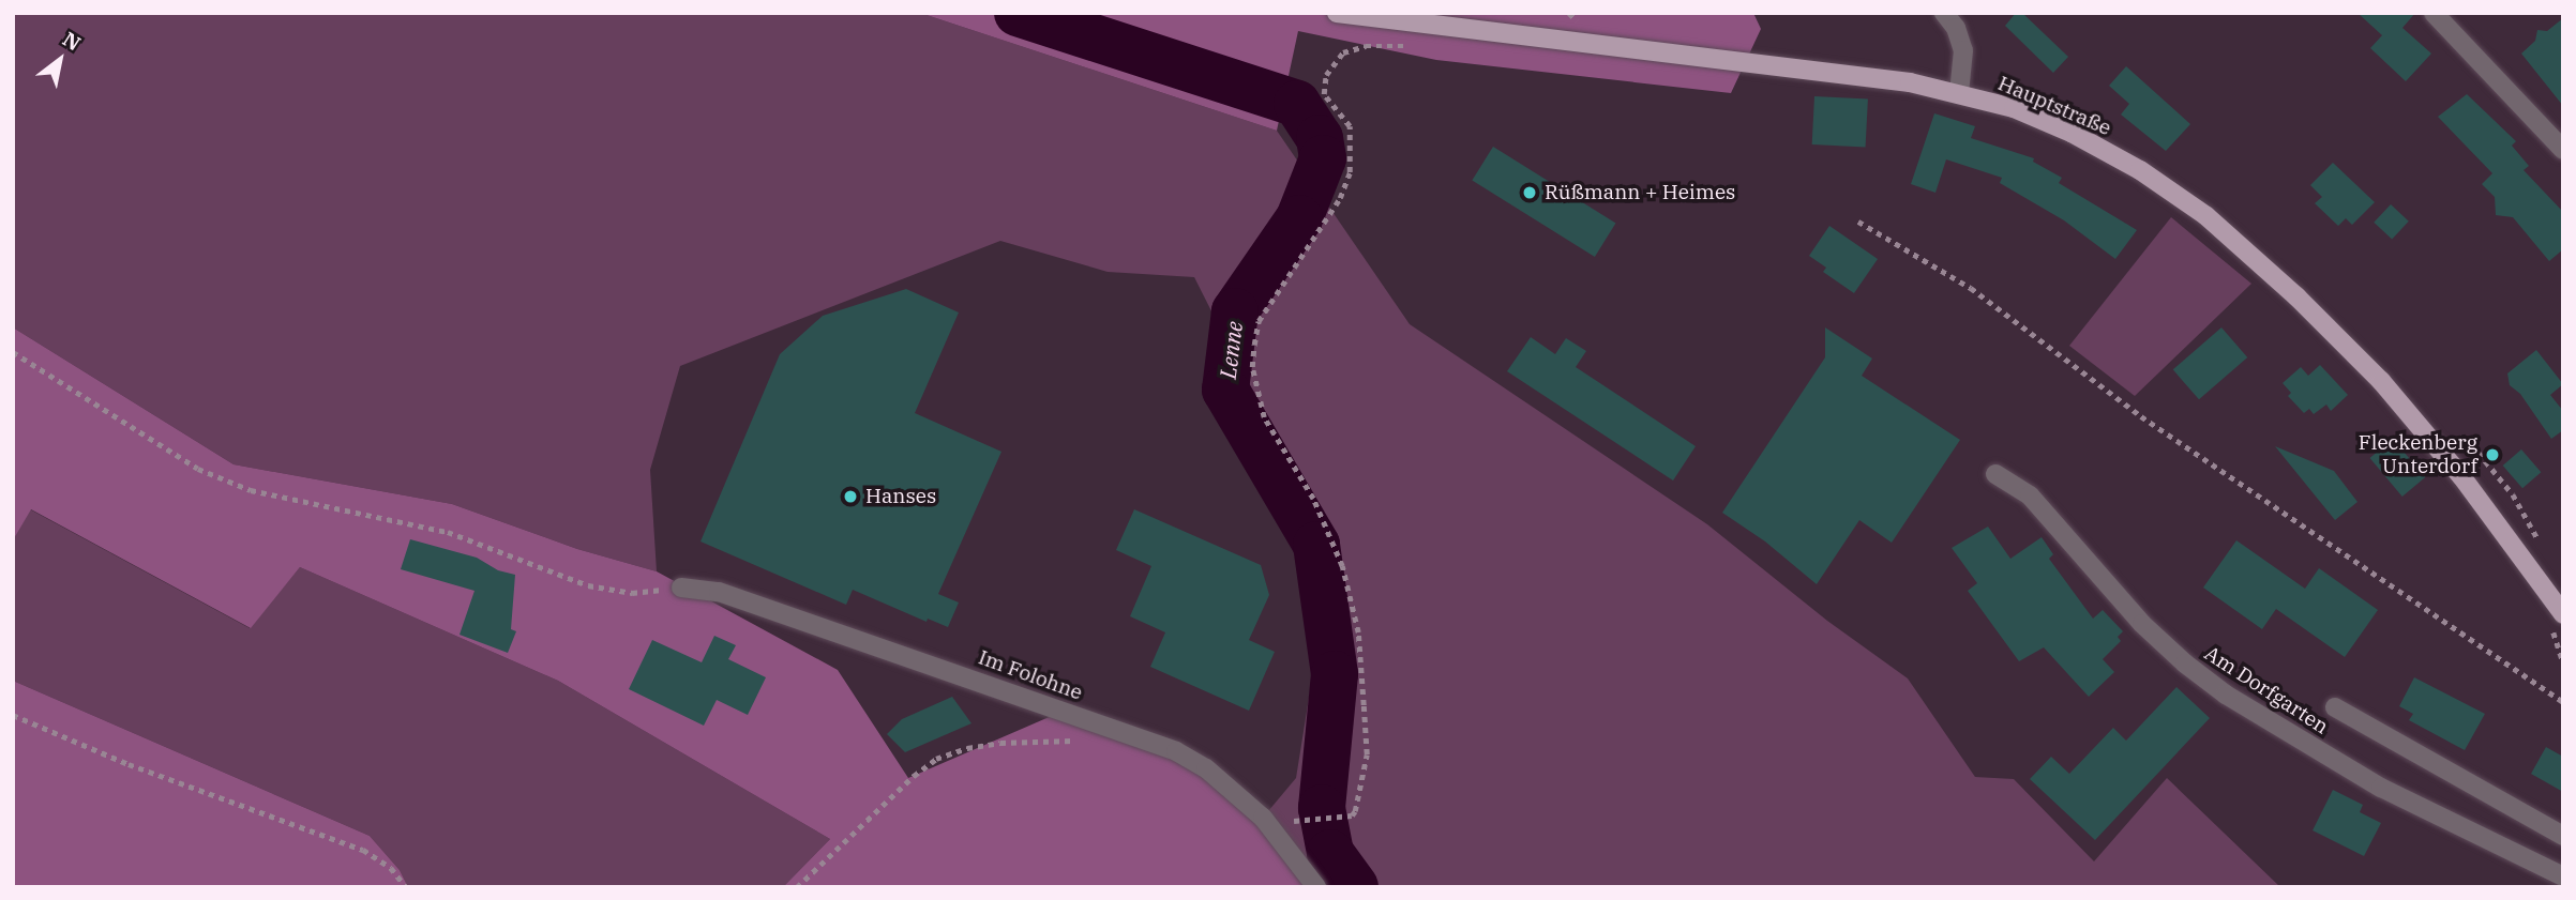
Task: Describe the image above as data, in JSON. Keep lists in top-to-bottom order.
{
  "streets": {
    "main road": ["Hauptstraße"],
    "street": ["Im Folohne", "Am Dorfgarten"]
  },
  "water": ["Lenne"],
  "places": ["Rüßmann + Heimes", "Fleckenberg Unterdorf", "Hanses"],
  "north": "top right"
}
